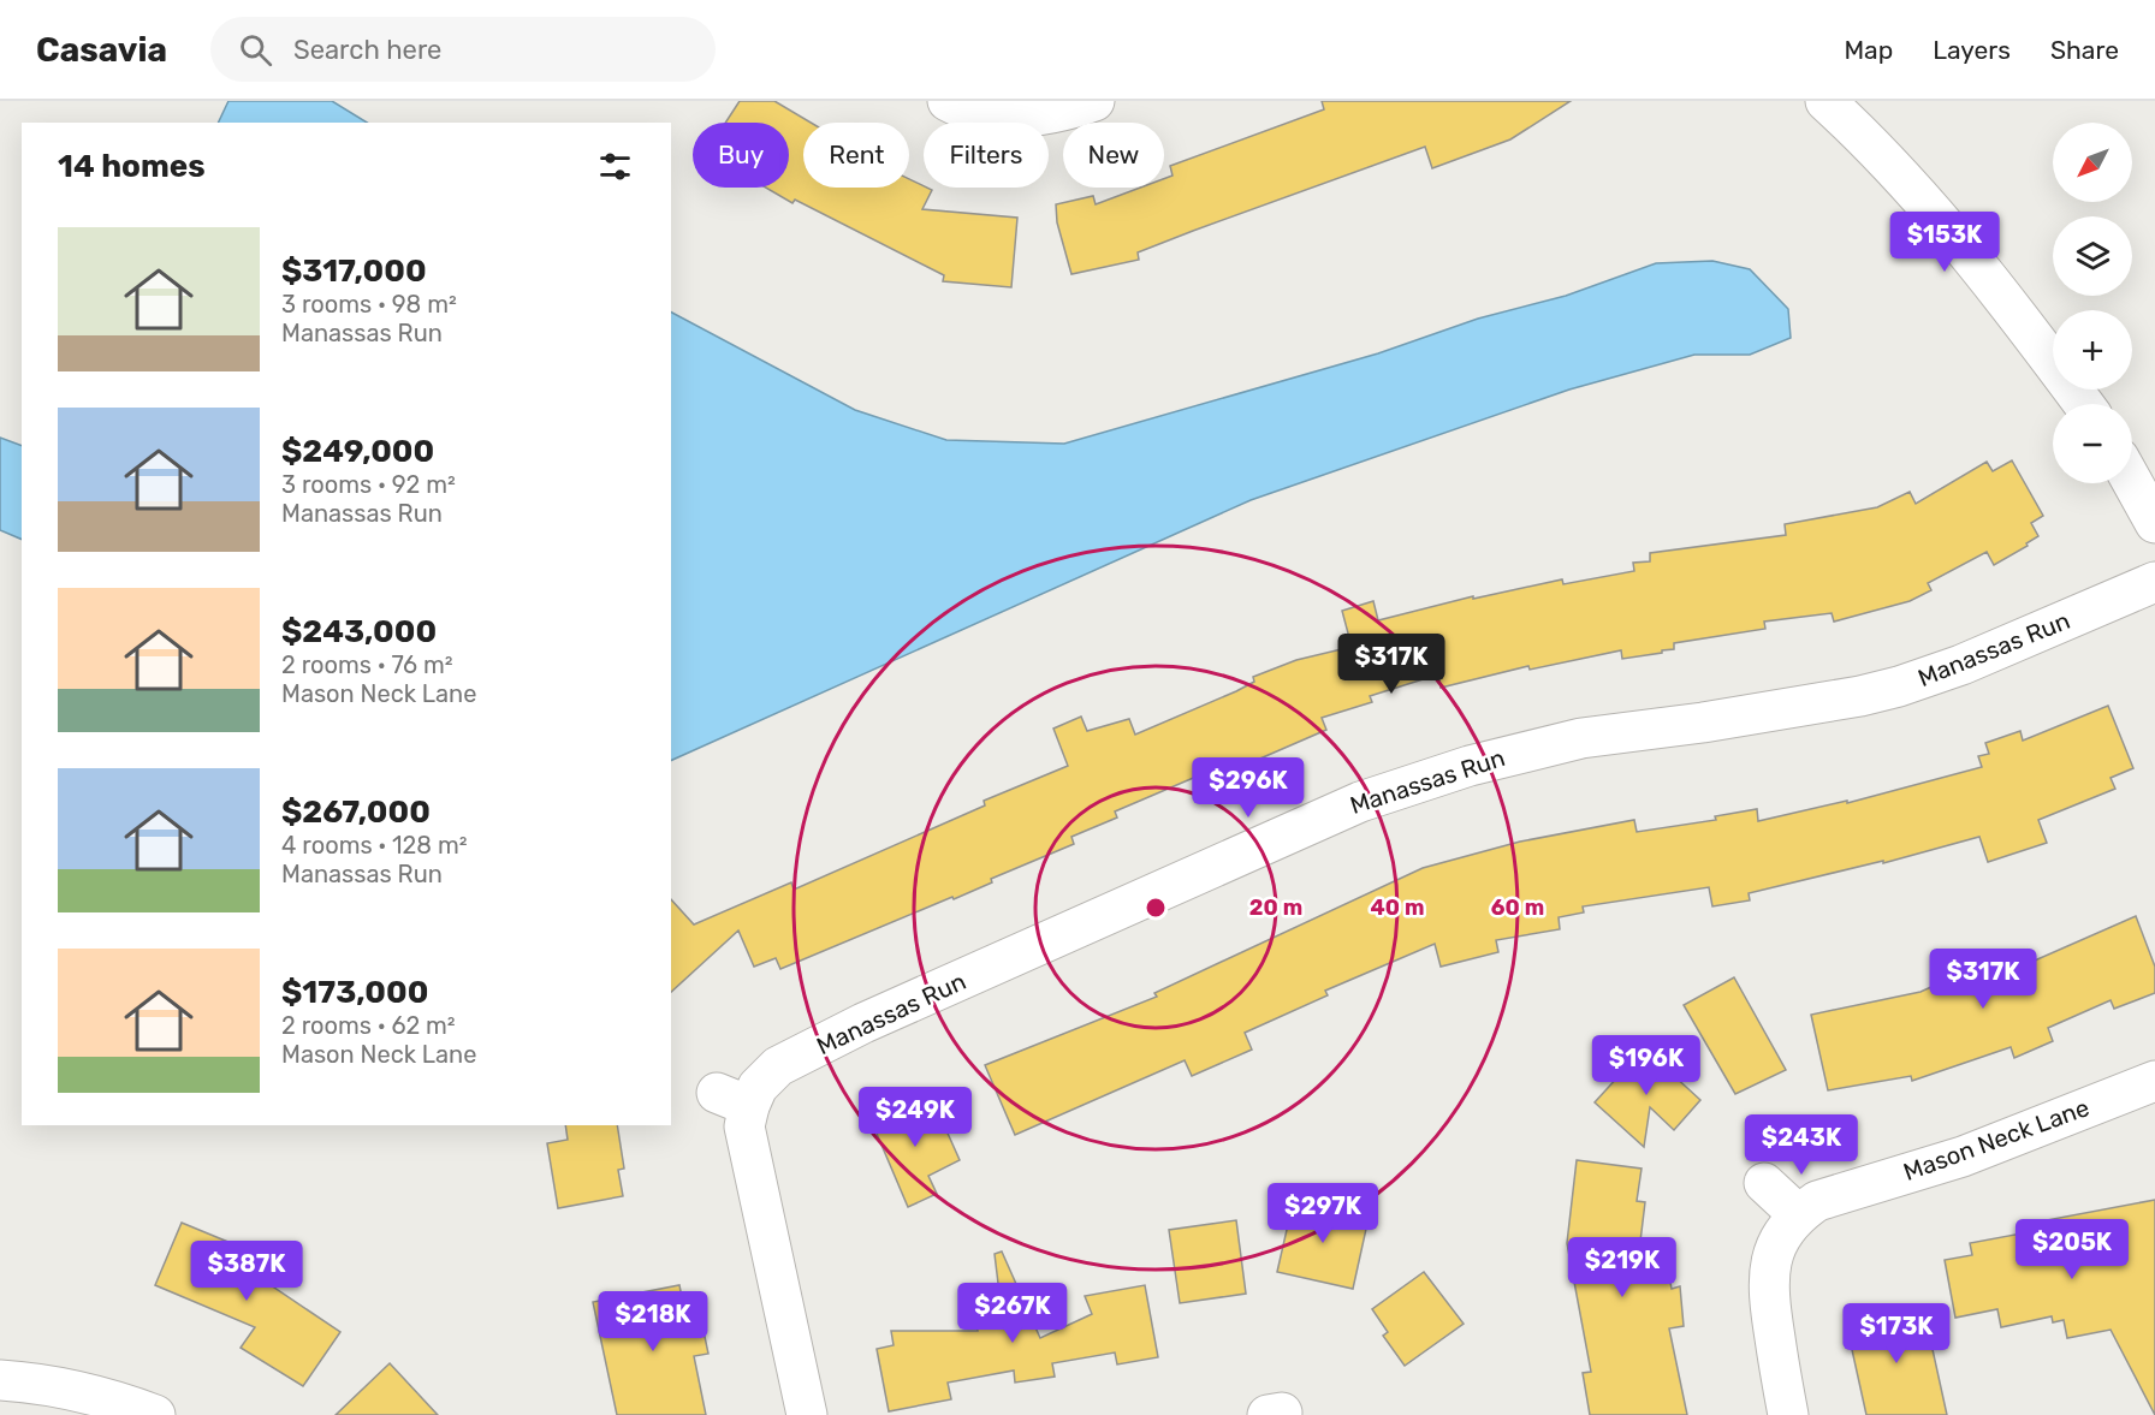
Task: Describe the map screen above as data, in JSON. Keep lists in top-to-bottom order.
{
  "streets": {
    "street": ["Manassas Run", "Mason Neck Lane"]
  },
  "north": "bottom left",
  "page": {
    "header": "Casavia",
    "search": "Search here",
    "nav": ["Map", "Layers", "Share"],
    "map_buttons": ["+", "−"],
    "chip": [
      "Buy",
      "Rent",
      "Filters",
      "New"
    ],
    "heading": "14 homes",
    "list": [
      {
        "name": "$317,000",
        "note": "3 rooms · 98 m² · Manassas Run"
      },
      {
        "name": "$249,000",
        "note": "3 rooms · 92 m² · Manassas Run"
      },
      {
        "name": "$243,000",
        "note": "2 rooms · 76 m² · Mason Neck Lane"
      },
      {
        "name": "$267,000",
        "note": "4 rooms · 128 m² · Manassas Run"
      },
      {
        "name": "$173,000",
        "note": "2 rooms · 62 m² · Mason Neck Lane"
      }
    ],
    "price": [
      "$153K",
      "$317K",
      "$296K",
      "$317K",
      "$196K",
      "$249K",
      "$243K",
      "$297K",
      "$205K",
      "$219K",
      "$387K",
      "$267K",
      "$218K",
      "$173K"
    ]
  },
  "rings": ["20 m", "40 m", "60 m"]
}
